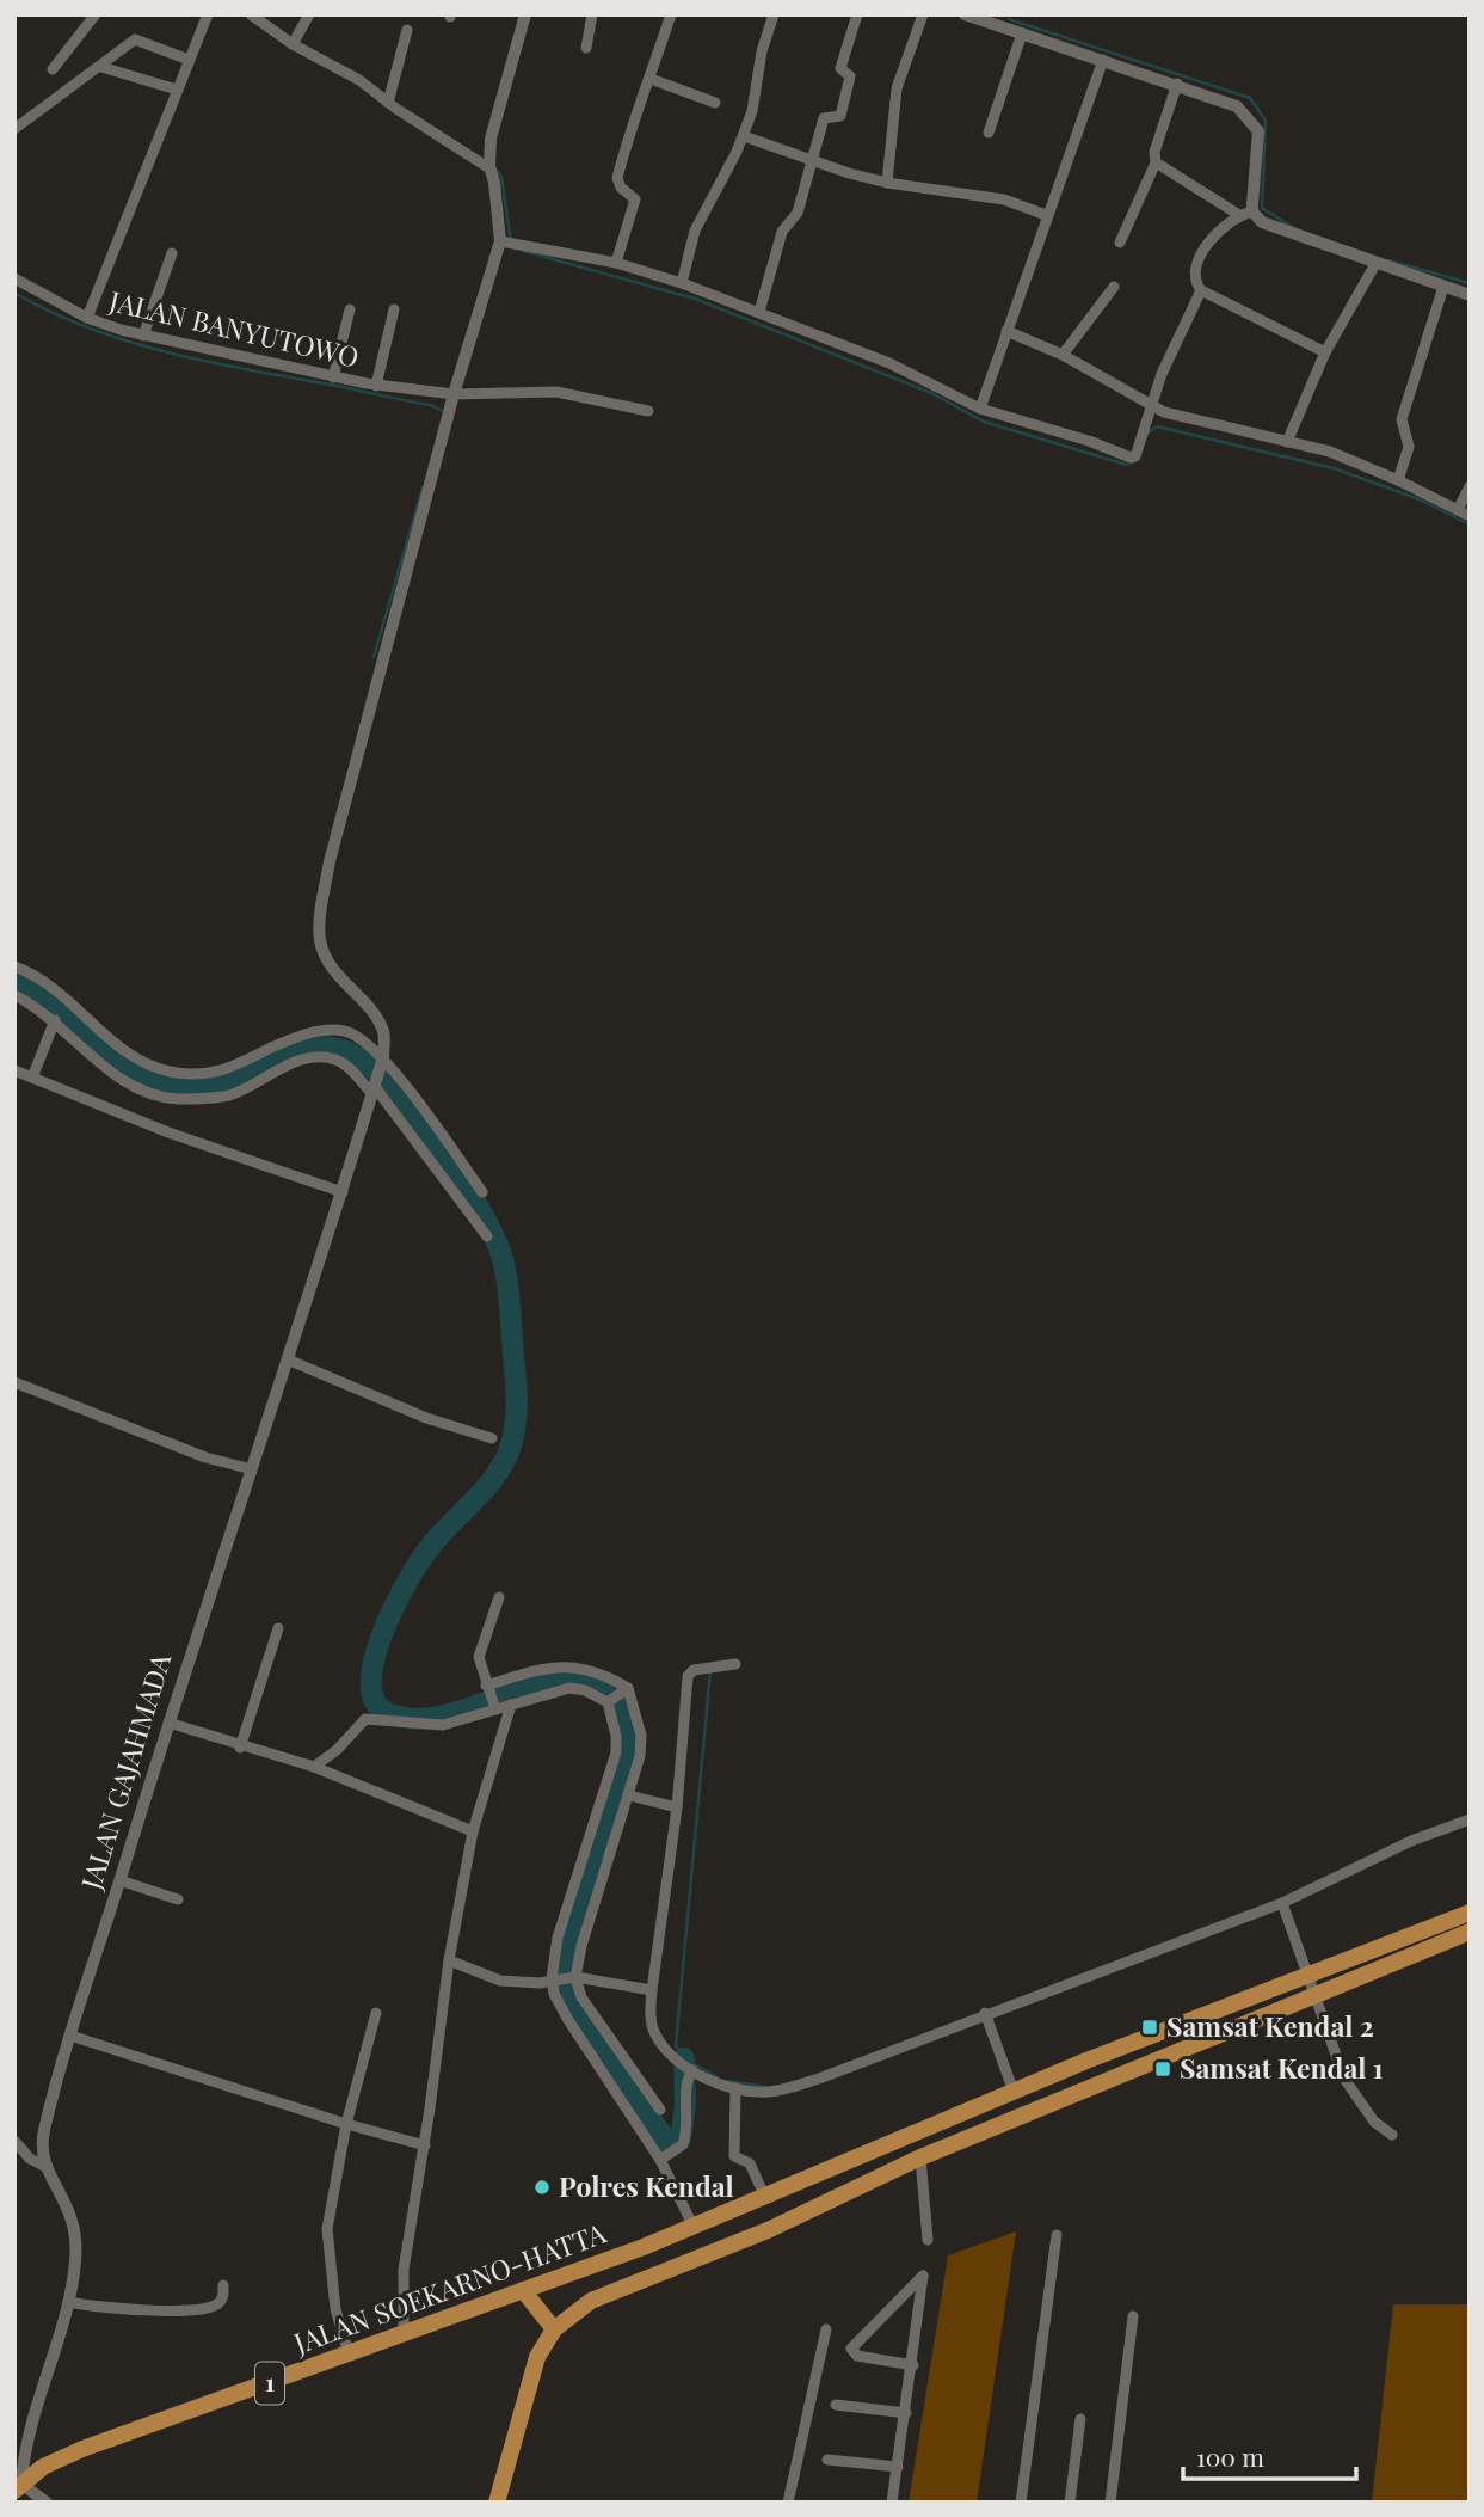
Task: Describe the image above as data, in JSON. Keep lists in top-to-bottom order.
{
  "streets": {
    "highway": ["JALAN SOEKARNO-HATTA", "1"],
    "street": ["JALAN BANYUTOWO", "JALAN GAJAHMADA"]
  },
  "crossings": [
    ["JALAN GAJAHMADA", "JALAN SOEKARNO-HATTA"],
    ["JALAN SOEKARNO-HATTA", "1"]
  ],
  "places": {
    "transit": ["Samsat Kendal 2", "Samsat Kendal 1"],
    "other": ["Polres Kendal"]
  },
  "scale_bar": "100 m"
}
